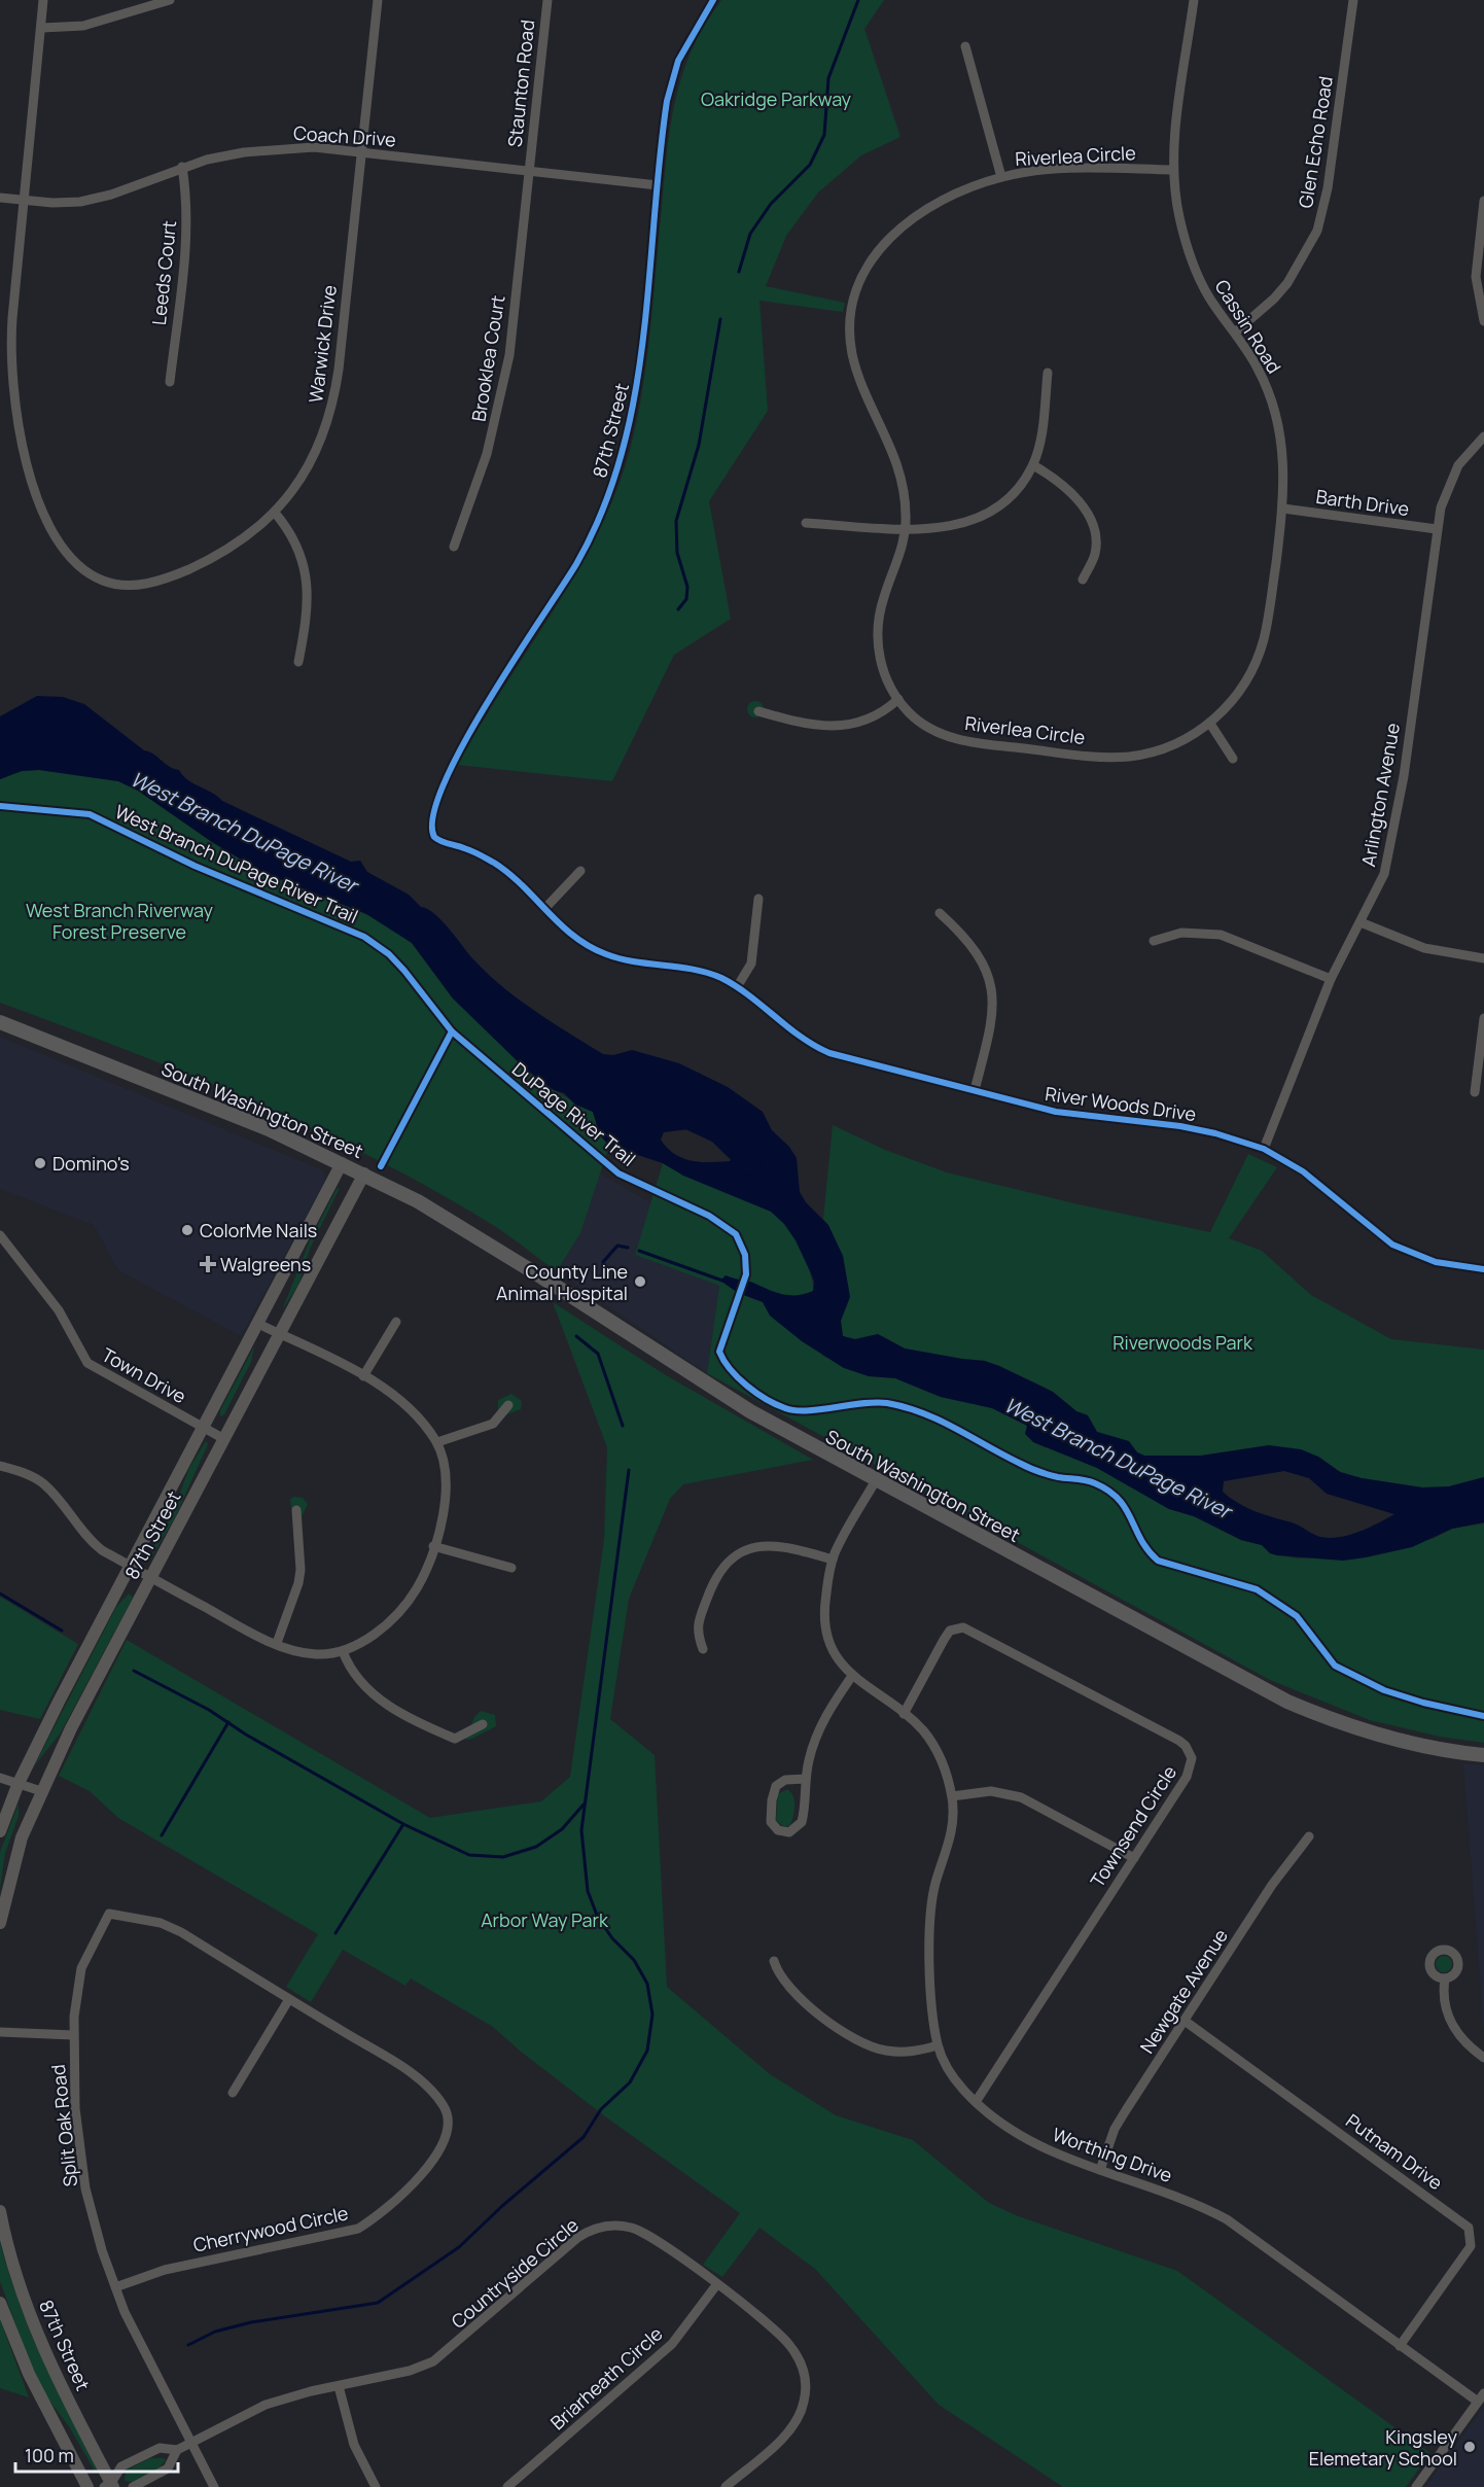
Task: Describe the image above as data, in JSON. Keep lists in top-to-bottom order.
{
  "streets": {
    "main road": ["South Washington Street"],
    "street": [
      "Staunton Road",
      "Coach Drive",
      "Glen Echo Road",
      "Riverlea Circle",
      "Leeds Court",
      "Cassin Road",
      "Warwick Drive",
      "Brooklea Court",
      "87th Street",
      "Barth Drive",
      "Arlington Avenue",
      "River Woods Drive",
      "Town Drive",
      "Townsend Circle",
      "Newgate Avenue",
      "Split Oak Road",
      "Putnam Drive",
      "Worthing Drive",
      "Cherrywood Circle",
      "Countryside Circle",
      "Briarheath Circle"
    ],
    "cycle path": ["West Branch DuPage River Trail", "DuPage River Trail"]
  },
  "crossings": [
    ["Staunton Road", "Coach Drive"],
    ["Staunton Road", "Brooklea Court"],
    ["Coach Drive", "Leeds Court"],
    ["Coach Drive", "Warwick Drive"],
    ["Coach Drive", "Brooklea Court"],
    ["Coach Drive", "87th Street"],
    ["Glen Echo Road", "Cassin Road"],
    ["Riverlea Circle", "Cassin Road"],
    ["Cassin Road", "Barth Drive"],
    ["87th Street", "River Woods Drive"],
    ["87th Street", "South Washington Street"],
    ["87th Street", "Town Drive"],
    ["87th Street", "Countryside Circle"],
    ["Barth Drive", "Arlington Avenue"],
    ["Arlington Avenue", "River Woods Drive"],
    ["South Washington Street", "Worthing Drive"],
    ["Townsend Circle", "Worthing Drive"],
    ["Newgate Avenue", "Putnam Drive"],
    ["Newgate Avenue", "Worthing Drive"],
    ["Split Oak Road", "Cherrywood Circle"],
    ["Split Oak Road", "Countryside Circle"],
    ["Putnam Drive", "Worthing Drive"],
    ["Countryside Circle", "Briarheath Circle"]
  ],
  "water": ["West Branch DuPage River"],
  "parks": [
    "Oakridge Parkway",
    "West Branch Riverway Forest Preserve",
    "Riverwoods Park",
    "Arbor Way Park"
  ],
  "places": {
    "other": [
      "Domino's",
      "ColorMe Nails",
      "County Line Animal Hospital",
      "Kingsley Elemetary School"
    ],
    "health": ["Walgreens"]
  },
  "scale_bar": "100 m"
}
